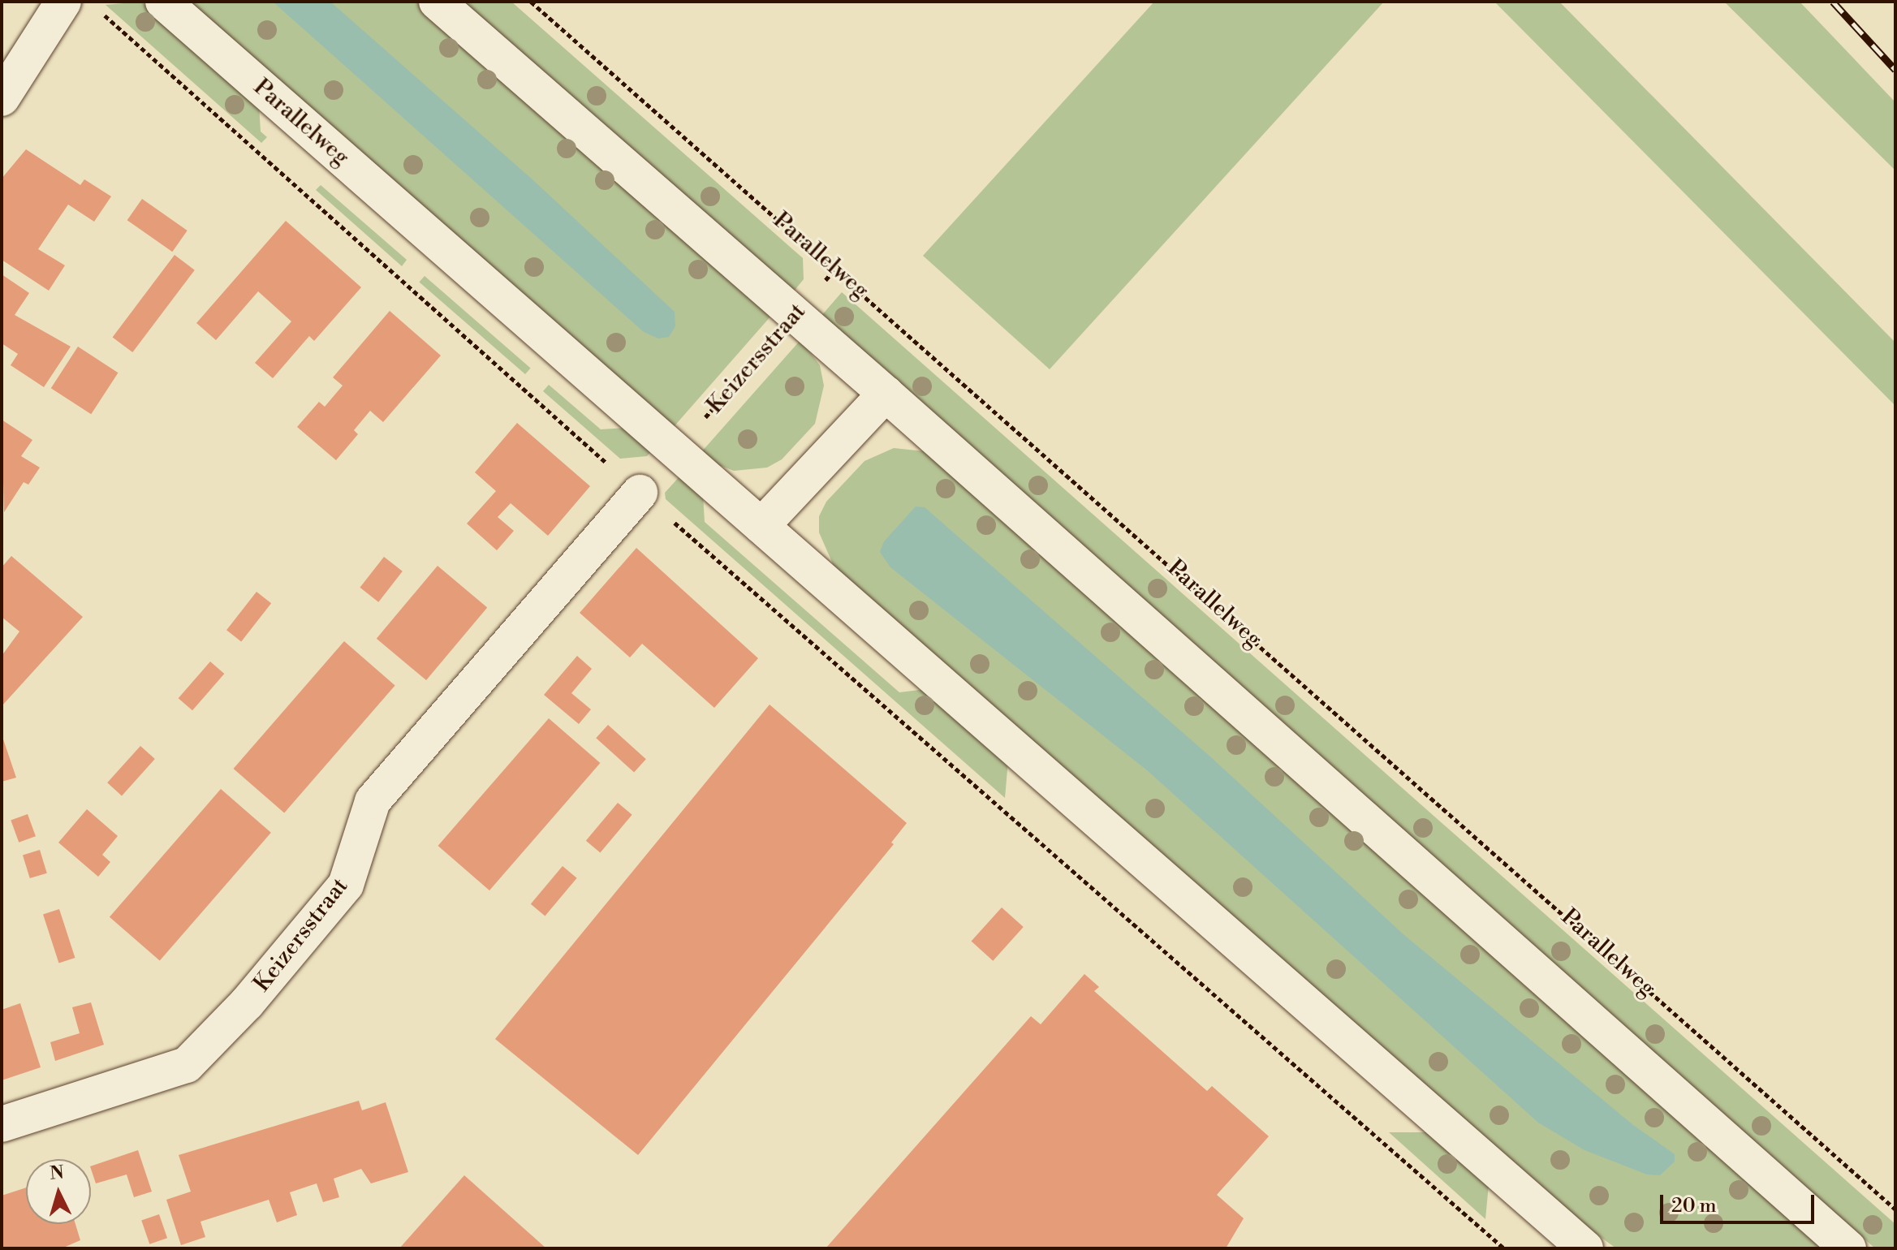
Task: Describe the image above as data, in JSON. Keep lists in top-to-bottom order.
{
  "streets": {
    "street": ["Parallelweg", "Keizersstraat"]
  },
  "crossings": [
    ["Parallelweg", "Keizersstraat"]
  ],
  "scale_bar": "20 m",
  "north": "top"
}
